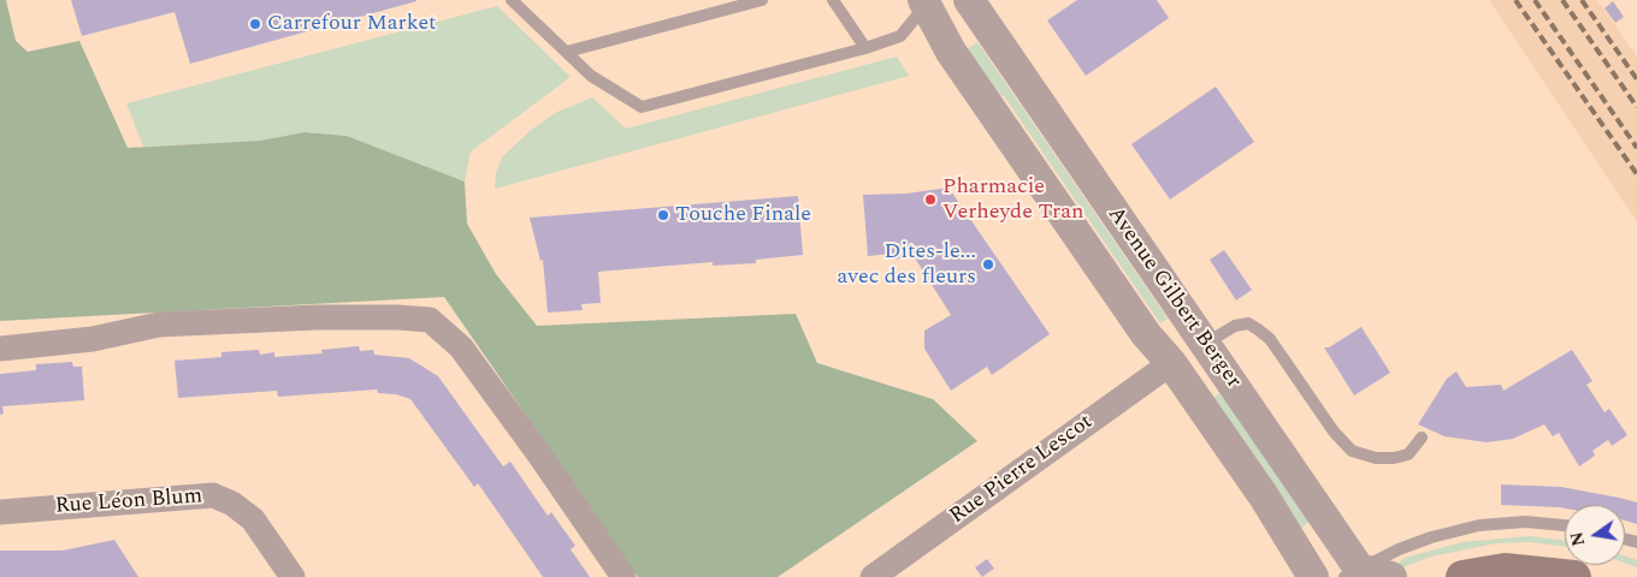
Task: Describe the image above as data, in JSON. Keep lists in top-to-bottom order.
{
  "streets": {
    "street": ["Avenue Gilbert Berger", "Rue Pierre Lescot", "Rue Léon Blum"]
  },
  "crossings": [
    ["Avenue Gilbert Berger", "Rue Pierre Lescot"]
  ],
  "places": [
    "Carrefour Market",
    "Pharmacie Verheyde Tran",
    "Touche Finale",
    "Dites-le... avec des fleurs"
  ],
  "north": "left"
}
